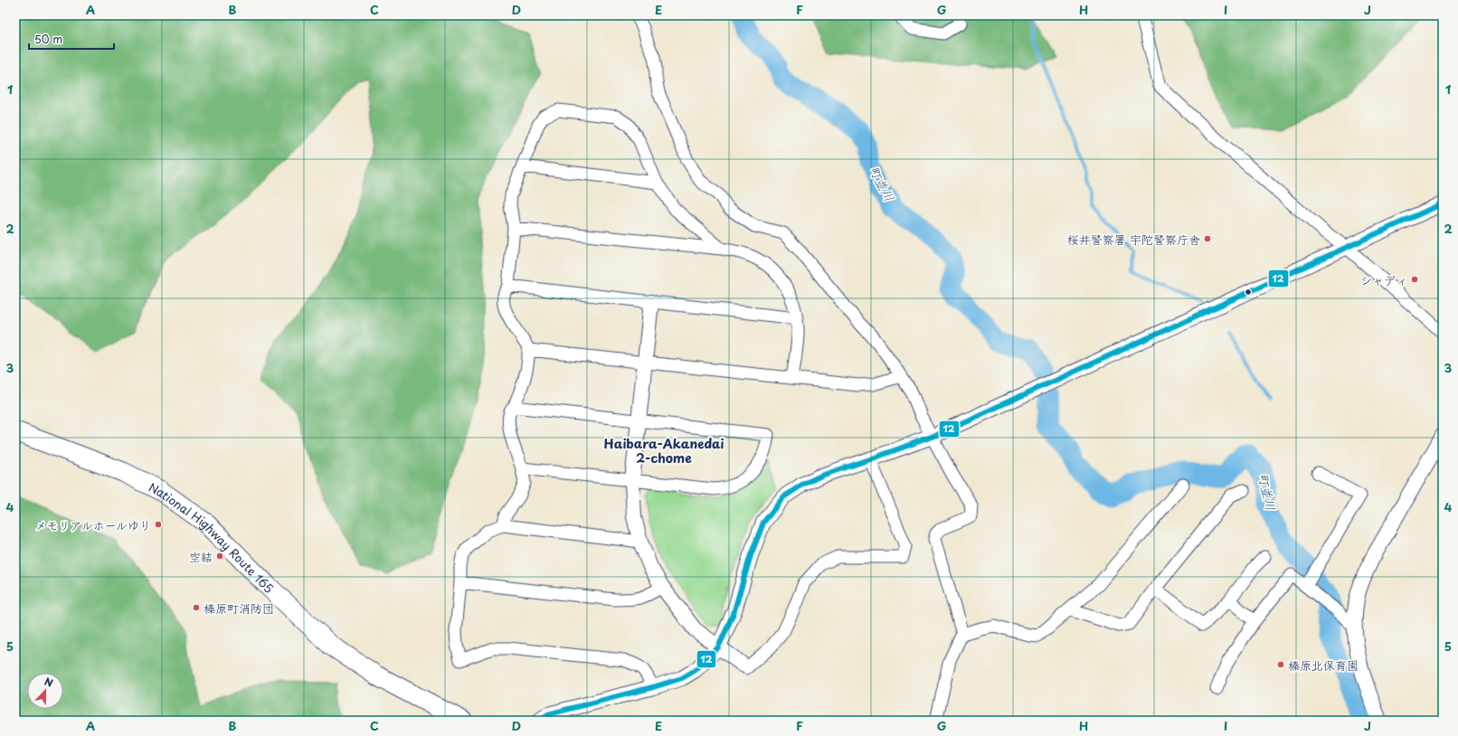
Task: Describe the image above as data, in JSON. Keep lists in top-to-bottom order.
{
  "streets": {
    "highway": ["National Highway Route 165"]
  },
  "districts": ["Haibara-Akanedai 2-chome"],
  "water": ["町並川"],
  "places": [
    "桜井警察署 宇陀警察庁舎",
    "シャディ",
    "メモリアルホールゆり",
    "空結",
    "榛原町消防団",
    "榛原北保育園"
  ],
  "lines": ["transit line 12"],
  "scale_bar": "50 m",
  "north": "top",
  "grid": {
    "columns": [
      "A",
      "B",
      "C",
      "D",
      "E",
      "F",
      "G",
      "H",
      "I",
      "J"
    ],
    "rows": [
      "1",
      "2",
      "3",
      "4",
      "5"
    ]
  }
}
